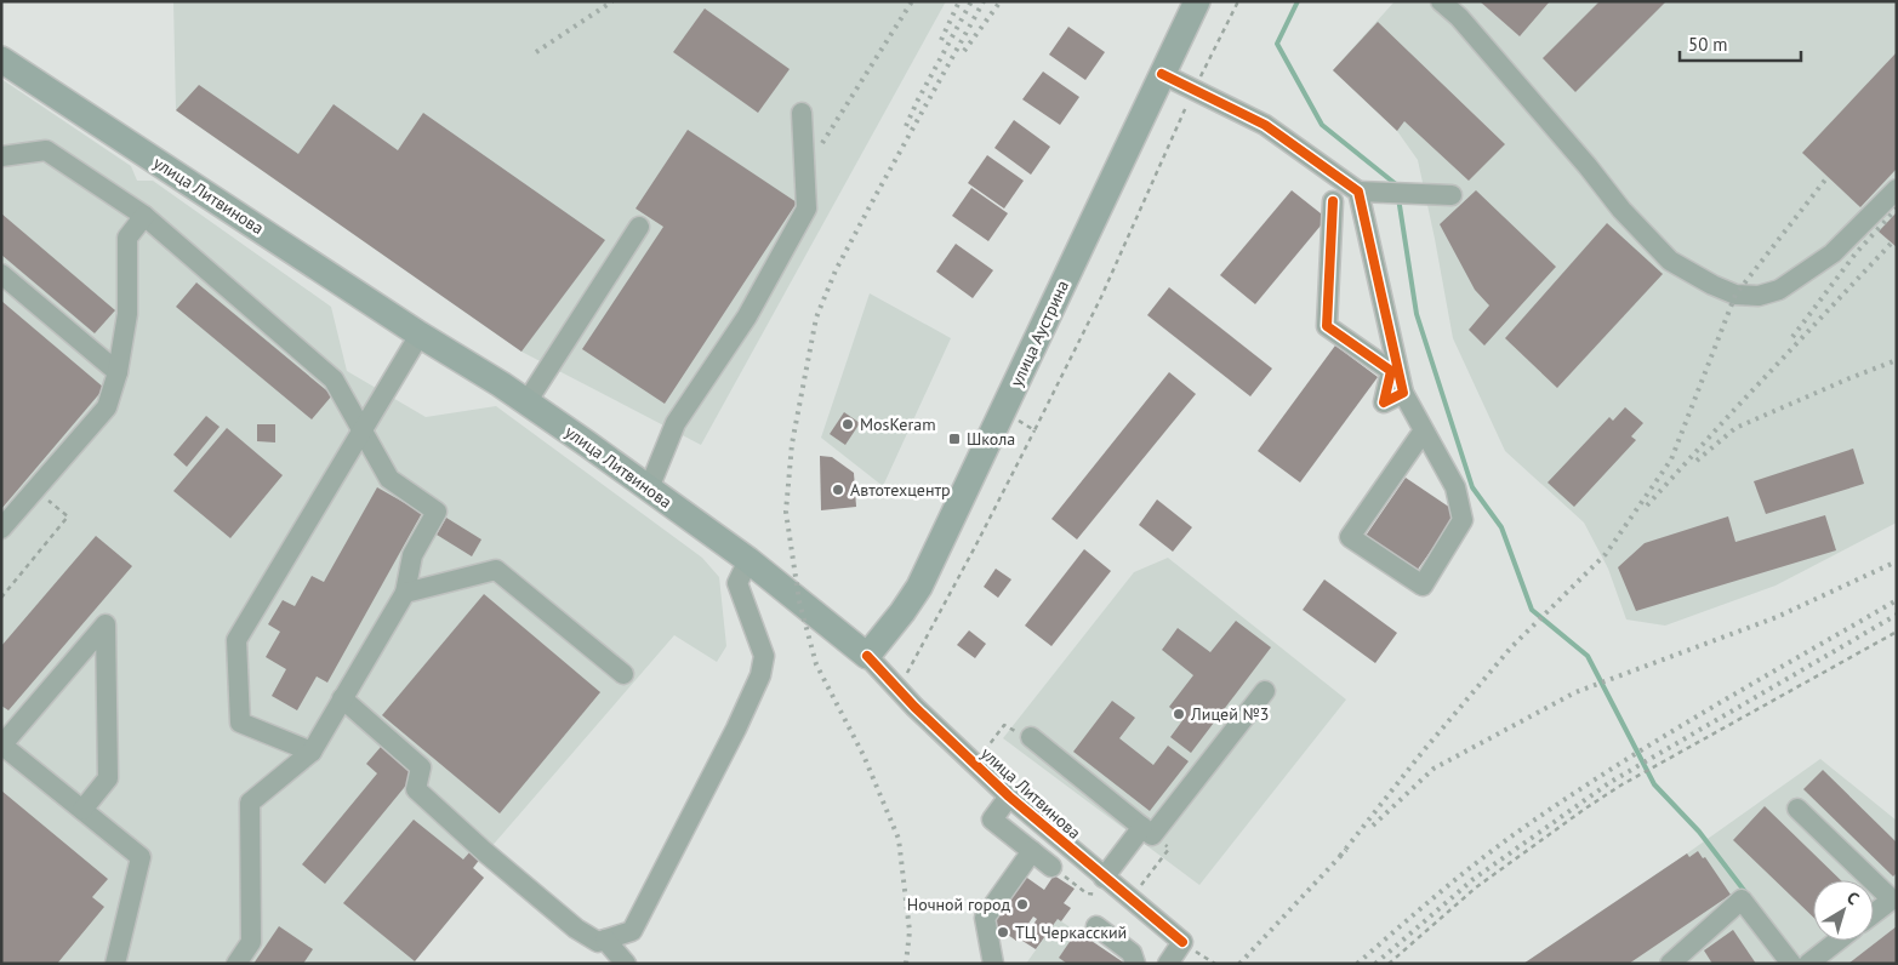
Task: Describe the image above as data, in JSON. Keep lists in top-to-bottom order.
{
  "streets": {
    "main road": ["улица Литвинова", "улица Аустрина"]
  },
  "crossings": [
    ["улица Литвинова", "улица Аустрина"]
  ],
  "places": {
    "other": [
      "MosKeram",
      "Автотехцентр",
      "Лицей №3",
      "Ночной город",
      "ТЦ Черкасский"
    ],
    "transit": ["Школа"]
  },
  "scale_bar": "50 m",
  "north": "top right"
}
